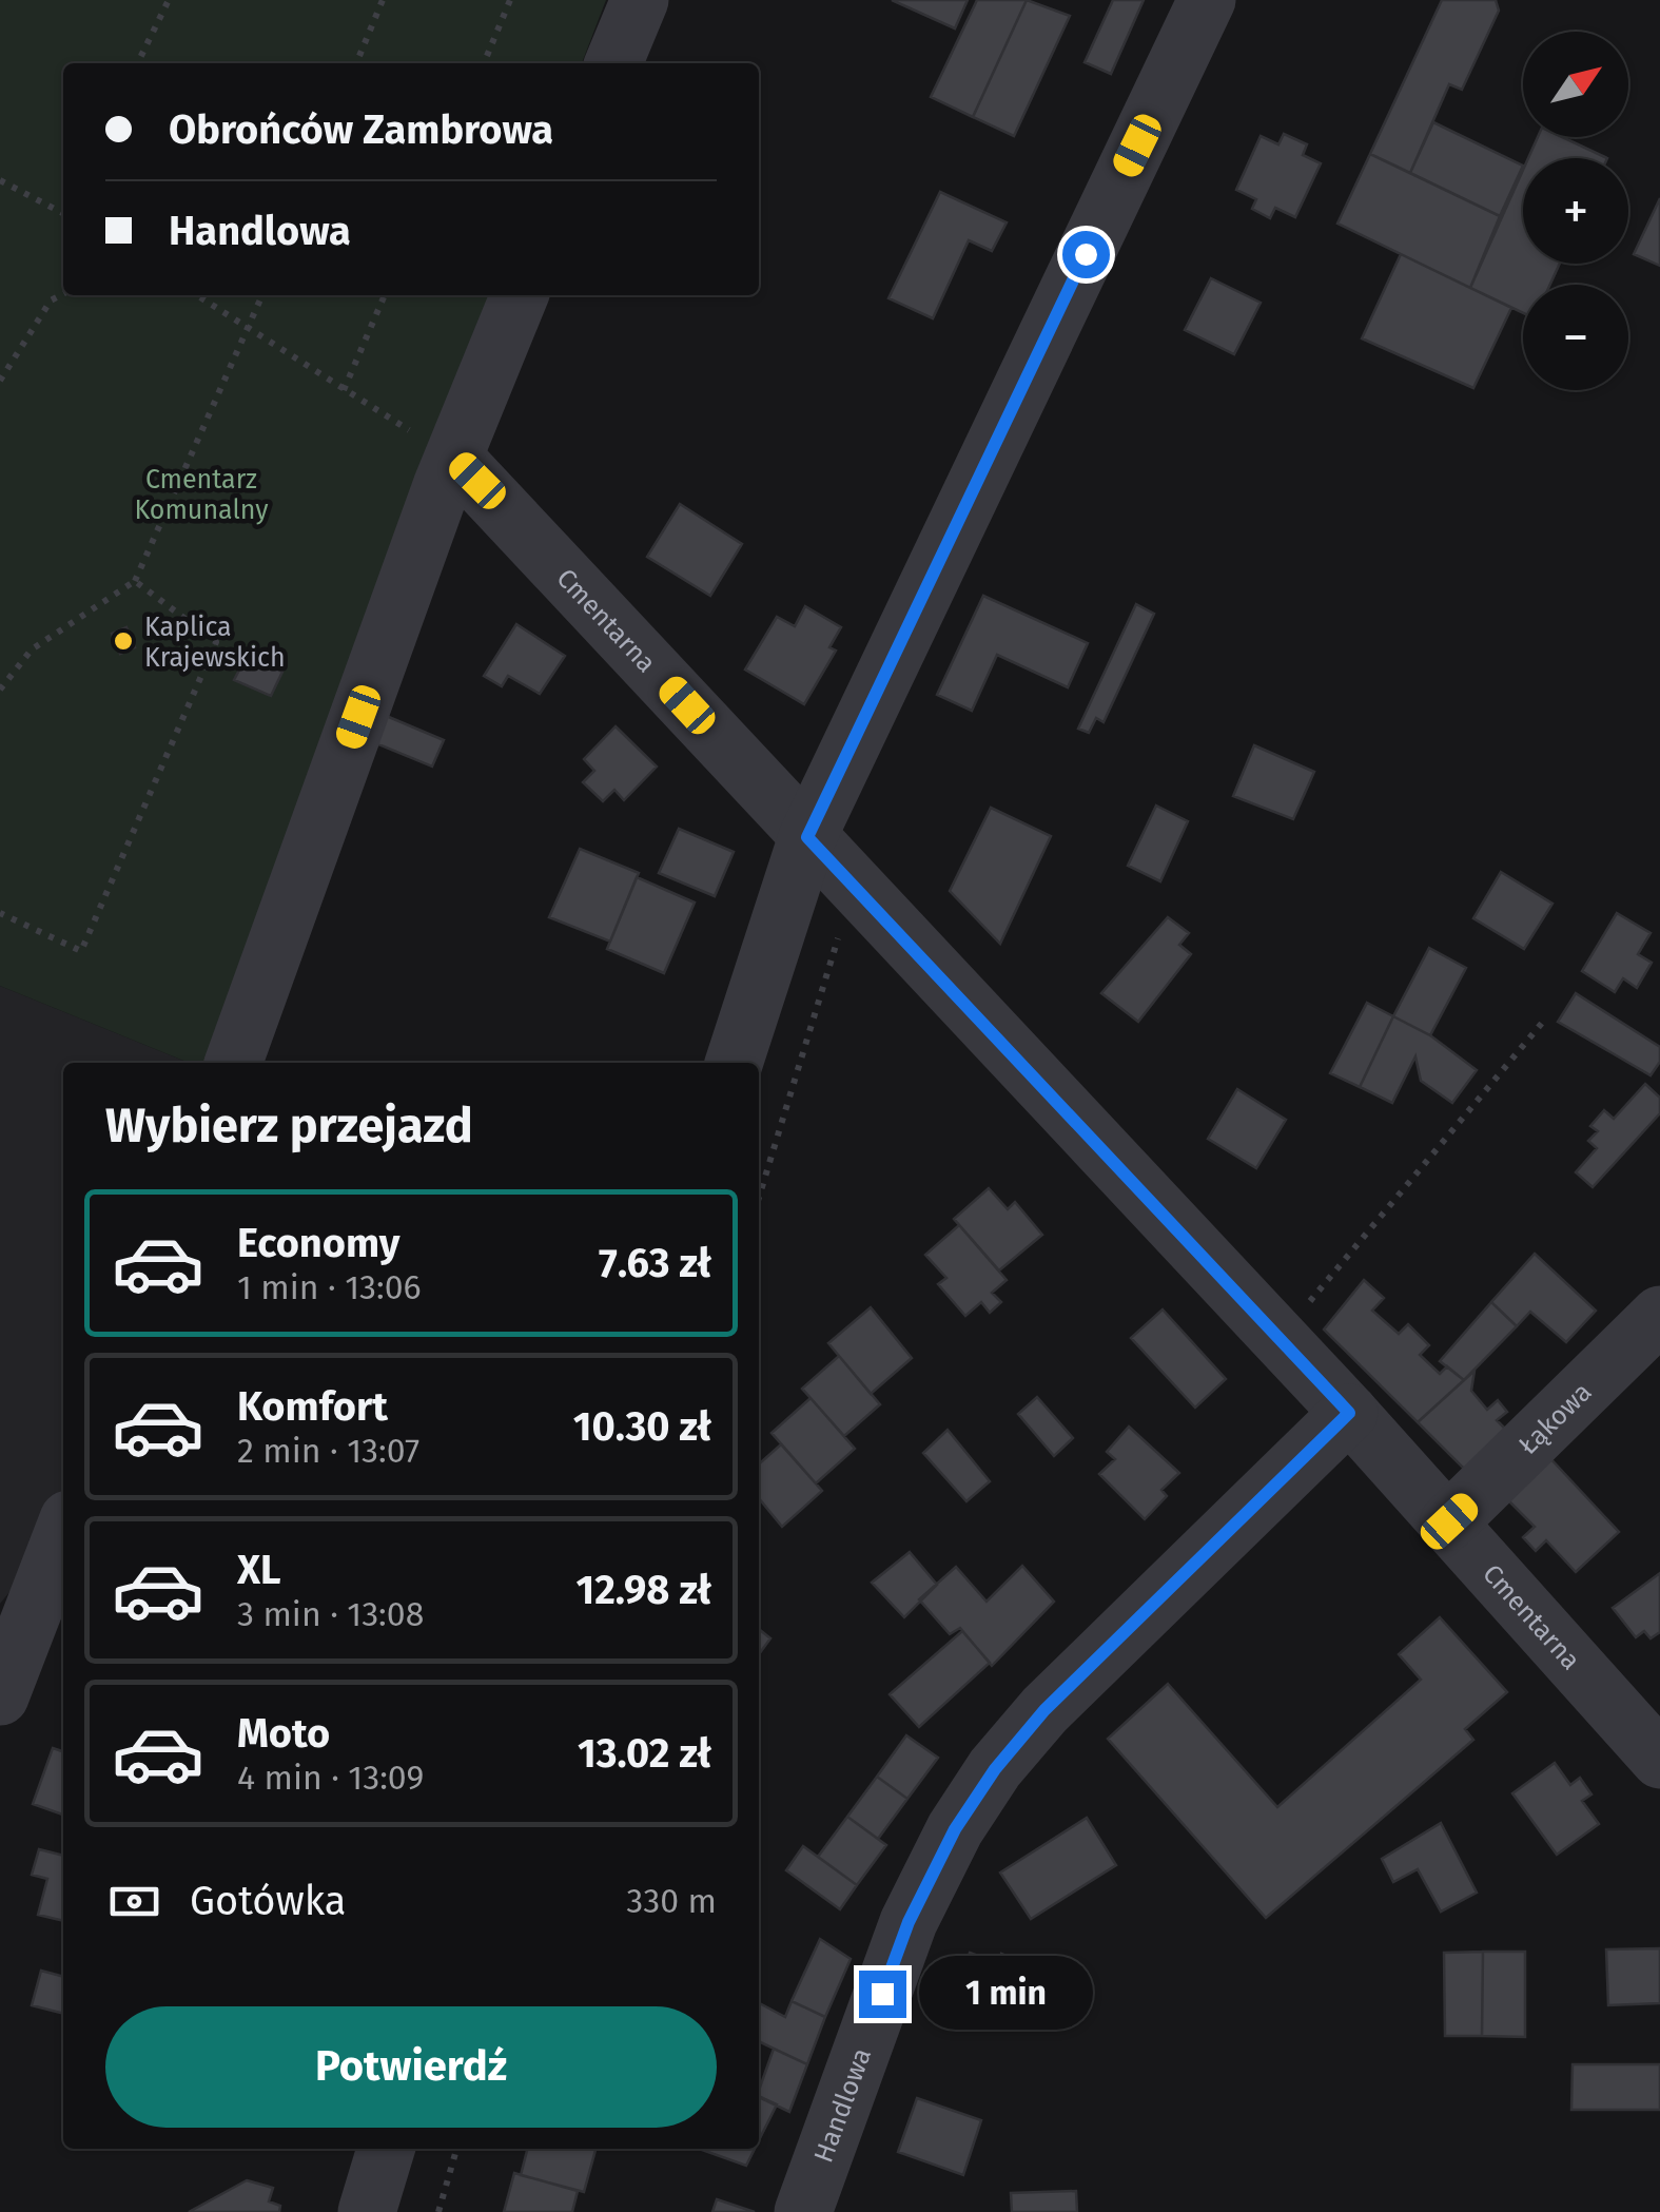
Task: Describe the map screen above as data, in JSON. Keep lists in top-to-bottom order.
{
  "streets": {
    "street": ["Cmentarna", "Łąkowa", "Handlowa"]
  },
  "crossings": [
    ["Cmentarna", "Łąkowa"],
    ["Cmentarna", "Handlowa"]
  ],
  "parks": ["Cmentarz Komunalny"],
  "places": ["Kaplica Krajewskich"],
  "north": "top right",
  "page": {
    "map_buttons": ["+", "−"],
    "banner": ["Obrońców Zambrowa", "Handlowa"],
    "heading": "Wybierz przejazd",
    "list": [
      {
        "name": "Economy",
        "note": "1 min · 13:06",
        "value": "7.63 zł"
      },
      {
        "name": "Komfort",
        "note": "2 min · 13:07",
        "value": "10.30 zł"
      },
      {
        "name": "XL",
        "note": "3 min · 13:08",
        "value": "12.98 zł"
      },
      {
        "name": "Moto",
        "note": "4 min · 13:09",
        "value": "13.02 zł"
      }
    ],
    "pay": ["Gotówka", "330 m"],
    "bubble": "1 min",
    "buttons": "Potwierdź"
  }
}
